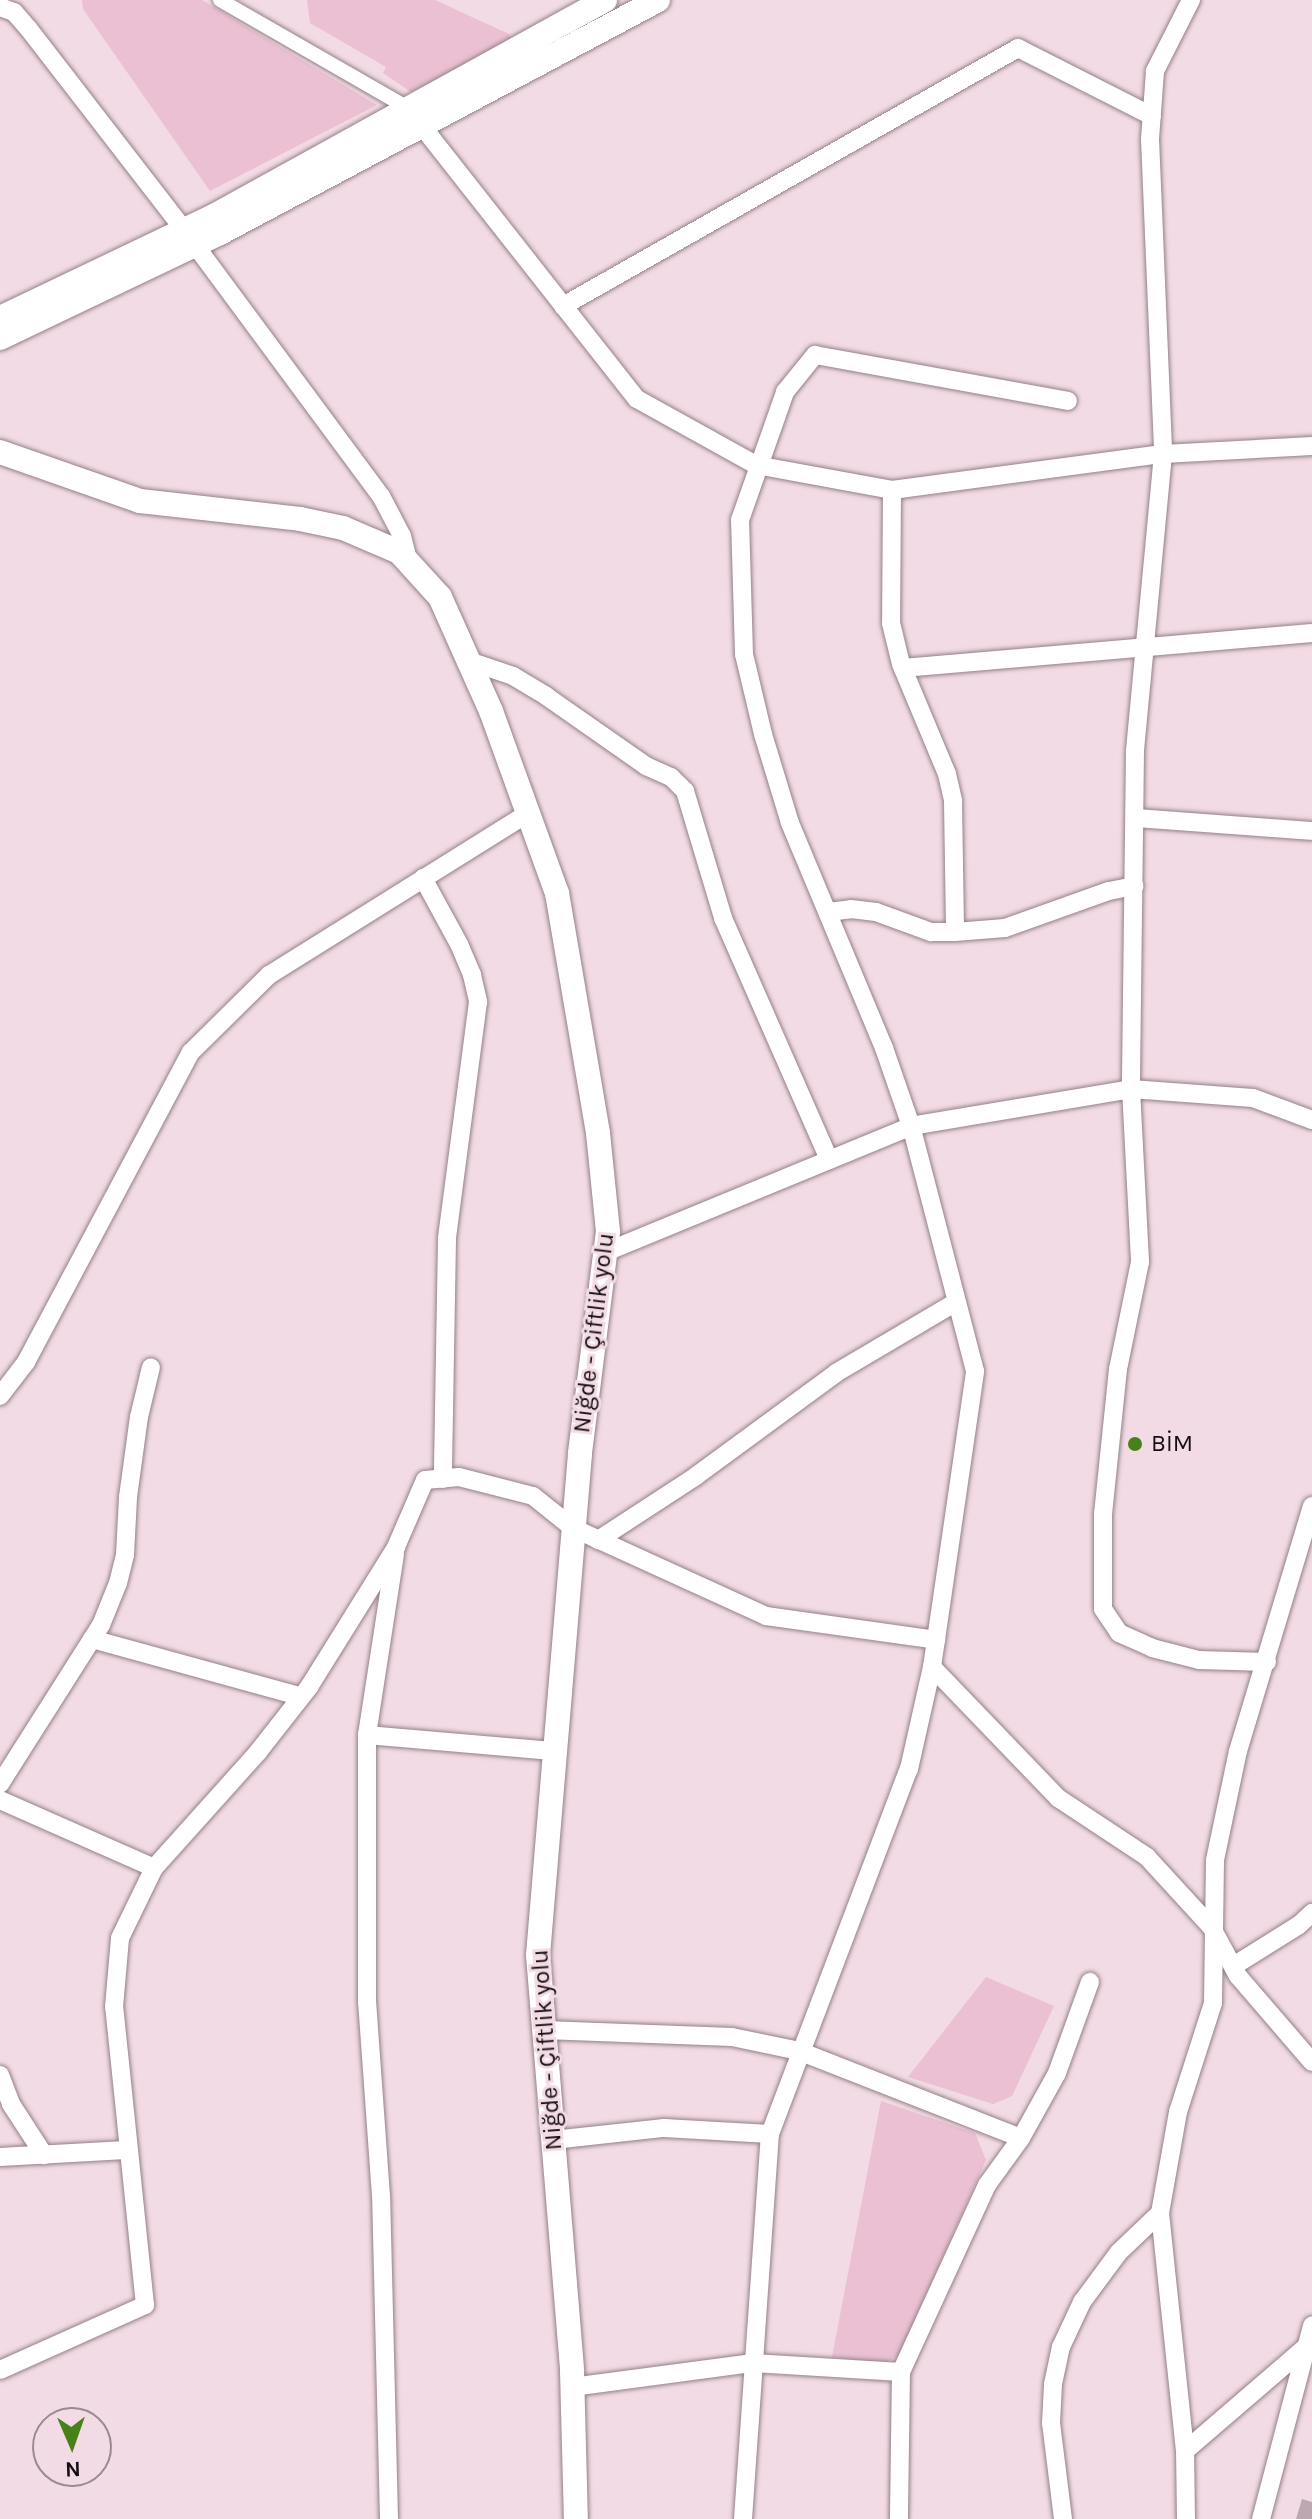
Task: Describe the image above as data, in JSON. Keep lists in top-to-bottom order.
{
  "streets": {
    "main road": ["Niğde - Çiftlik yolu"]
  },
  "places": ["BİM"],
  "north": "bottom"
}
